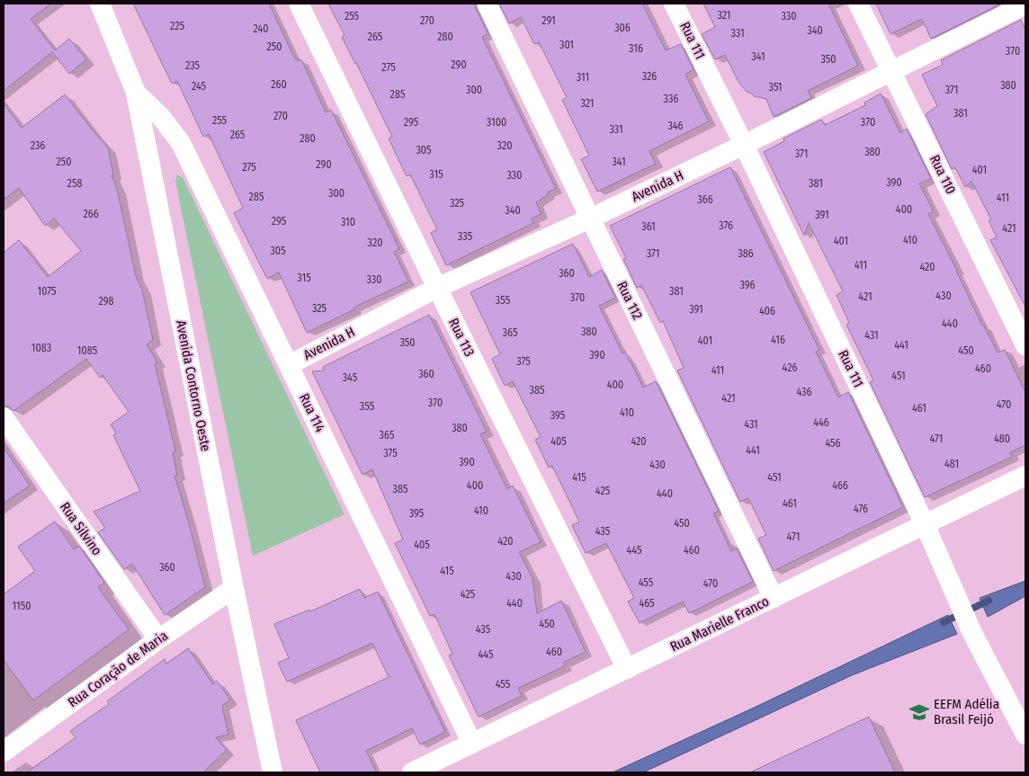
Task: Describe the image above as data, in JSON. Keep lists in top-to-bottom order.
{
  "streets": {
    "street": [
      "Rua 111",
      "Rua 110",
      "Avenida H",
      "Rua 112",
      "Rua 113",
      "Avenida Contorno Oeste",
      "Rua 114",
      "Rua Silvino",
      "Rua Marielle Franco",
      "Rua Coração de Maria"
    ]
  },
  "crossings": [
    ["Rua 111", "Avenida H"],
    ["Rua 111", "Rua Marielle Franco"],
    ["Rua 110", "Avenida H"],
    ["Avenida H", "Rua 112"],
    ["Avenida H", "Rua 113"],
    ["Avenida H", "Rua 114"],
    ["Rua 112", "Rua Marielle Franco"],
    ["Rua 113", "Rua Marielle Franco"],
    ["Avenida Contorno Oeste", "Rua 114"],
    ["Avenida Contorno Oeste", "Rua Coração de Maria"],
    ["Rua 114", "Rua Marielle Franco"],
    ["Rua Silvino", "Rua Coração de Maria"]
  ],
  "places": {
    "school or university": ["EEFM Adélia Brasil Feijó"]
  },
  "house_numbers": [
    "321",
    "255",
    "330",
    "270",
    "291",
    "225",
    "306",
    "240",
    "340",
    "331",
    "265",
    "280",
    "301",
    "250",
    "316",
    "370",
    "341",
    "350",
    "290",
    "235",
    "275",
    "326",
    "311",
    "260",
    "380",
    "245",
    "351",
    "300",
    "371",
    "285",
    "336",
    "321",
    "381",
    "270",
    "255",
    "295",
    "3100",
    "370",
    "346",
    "331",
    "265",
    "280",
    "236",
    "320",
    "305",
    "380",
    "371",
    "250",
    "341",
    "290",
    "275",
    "401",
    "315",
    "330",
    "390",
    "258",
    "381",
    "300",
    "285",
    "411",
    "366",
    "325",
    "400",
    "340",
    "266",
    "391",
    "295",
    "310",
    "376",
    "361",
    "421",
    "335",
    "410",
    "401",
    "320",
    "305",
    "371",
    "386",
    "411",
    "420",
    "360",
    "315",
    "330",
    "396",
    "1075",
    "381",
    "430",
    "421",
    "370",
    "355",
    "298",
    "325",
    "391",
    "406",
    "440",
    "380",
    "365",
    "431",
    "416",
    "401",
    "350",
    "441",
    "1083",
    "1085",
    "450",
    "390",
    "375",
    "426",
    "460",
    "411",
    "360",
    "451",
    "345",
    "400",
    "385",
    "436",
    "421",
    "370",
    "470",
    "355",
    "461",
    "410",
    "395",
    "446",
    "431",
    "380",
    "365",
    "471",
    "480",
    "405",
    "420",
    "456",
    "441",
    "375",
    "390",
    "481",
    "430",
    "415",
    "451",
    "400",
    "466",
    "385",
    "425",
    "440",
    "461",
    "476",
    "410",
    "395",
    "450",
    "435",
    "471",
    "420",
    "405",
    "445",
    "460",
    "360",
    "415",
    "430",
    "455",
    "470",
    "425",
    "440",
    "465",
    "1150",
    "450",
    "435",
    "460",
    "445",
    "455"
  ]
}
